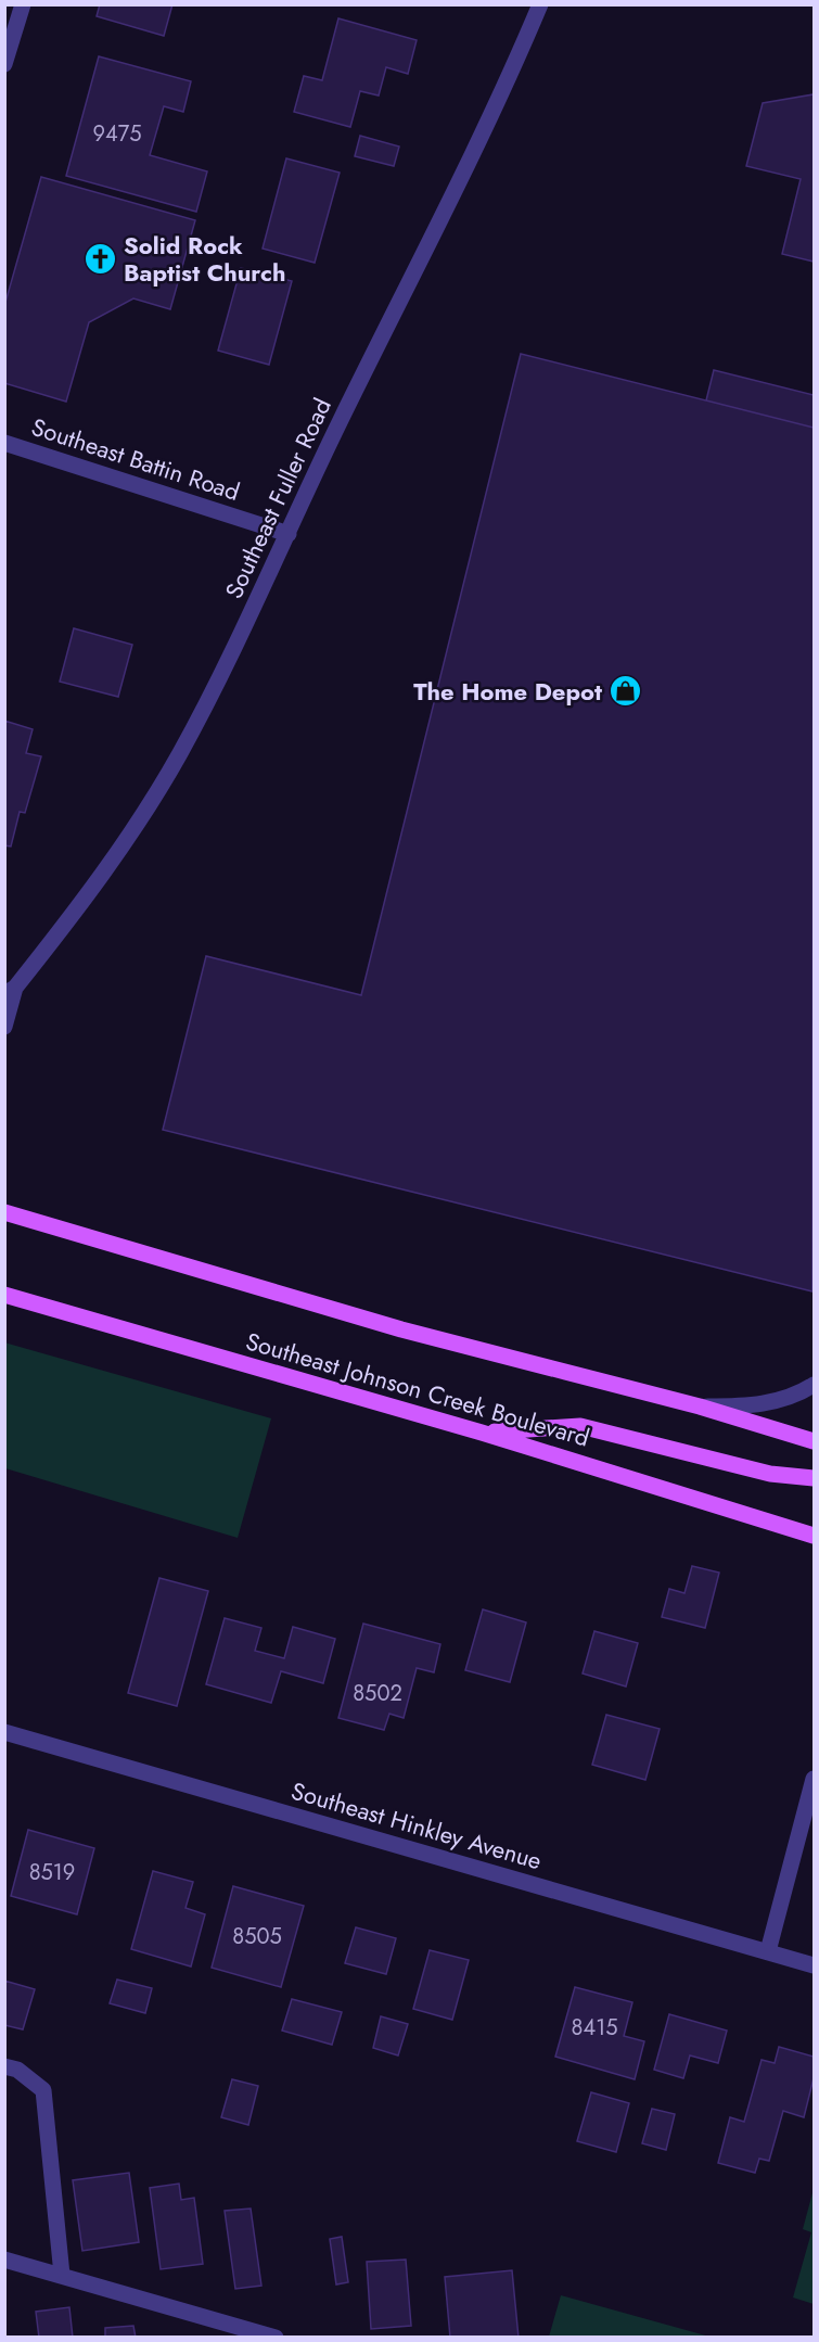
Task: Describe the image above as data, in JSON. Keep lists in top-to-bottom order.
{
  "streets": {
    "main road": ["Southeast Johnson Creek Boulevard"],
    "street": ["Southeast Battin Road", "Southeast Fuller Road", "Southeast Hinkley Avenue"]
  },
  "crossings": [
    ["Southeast Battin Road", "Southeast Fuller Road"]
  ],
  "places": {
    "church": ["Solid Rock Baptist Church"],
    "shop": ["The Home Depot"]
  },
  "house_numbers": [
    "9475",
    "8502",
    "8519",
    "8505",
    "8415"
  ]
}
